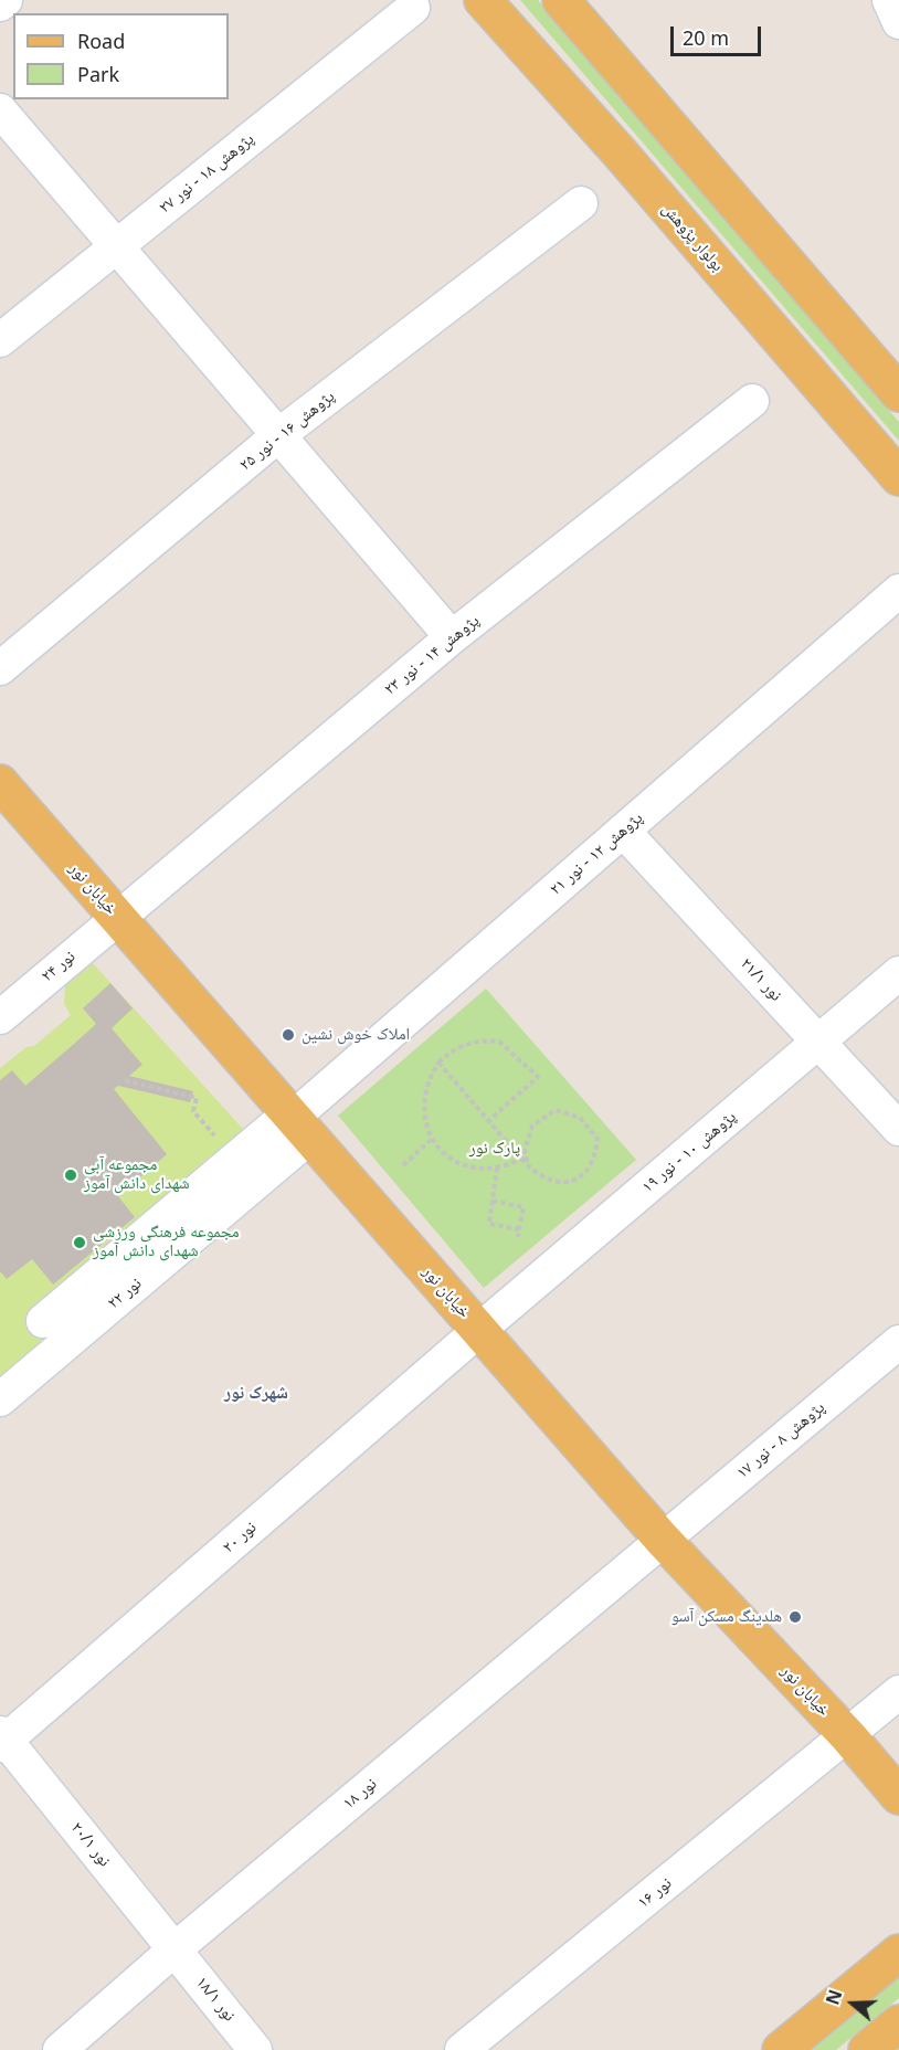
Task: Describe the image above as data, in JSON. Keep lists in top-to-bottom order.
{
  "streets": {
    "main road": ["بولوار پژوهش", "خیابان نور"],
    "street": [
      "پژوهش ۱۸ - نور ۲۷",
      "پژوهش ۱۶ - نور ۲۵",
      "پژوهش ۱۴ - نور ۲۳",
      "پژوهش ۱۲ - نور ۲۱",
      "نور ۲۴",
      "نور ۲۱/۱",
      "پژوهش ۱۰ - نور ۱۹",
      "نور ۲۲",
      "پژوهش ۸ - نور ۱۷",
      "نور ۲۰",
      "نور ۱۸",
      "نور ۲۰/۱",
      "نور ۱۶",
      "نور ۱۸/۱"
    ]
  },
  "crossings": [
    ["پژوهش ۱۴ - نور ۲۳", "خیابان نور"],
    ["پژوهش ۱۴ - نور ۲۳", "نور ۲۴"],
    ["پژوهش ۱۲ - نور ۲۱", "خیابان نور"],
    ["پژوهش ۱۲ - نور ۲۱", "نور ۲۱/۱"],
    ["پژوهش ۱۲ - نور ۲۱", "نور ۲۲"],
    ["خیابان نور", "نور ۲۴"],
    ["خیابان نور", "پژوهش ۱۰ - نور ۱۹"],
    ["خیابان نور", "نور ۲۲"],
    ["خیابان نور", "پژوهش ۸ - نور ۱۷"],
    ["خیابان نور", "نور ۲۰"],
    ["خیابان نور", "نور ۱۸"],
    ["خیابان نور", "نور ۱۶"],
    ["نور ۲۱/۱", "پژوهش ۱۰ - نور ۱۹"],
    ["پژوهش ۱۰ - نور ۱۹", "نور ۲۰"],
    ["پژوهش ۸ - نور ۱۷", "نور ۱۸"],
    ["نور ۲۰", "نور ۲۰/۱"],
    ["نور ۱۸", "نور ۲۰/۱"],
    ["نور ۱۸", "نور ۱۸/۱"],
    ["نور ۲۰/۱", "نور ۱۸/۱"]
  ],
  "districts": ["شهرک نور"],
  "parks": ["پارک نور"],
  "places": [
    "املاک خوش نشین",
    "مجموعه آبی شهدای دانش آموز",
    "مجموعه فرهنگی ورزشی شهدای دانش آموز",
    "هلدینگ مسکن آسو"
  ],
  "legend": ["Road", "Park"],
  "scale_bar": "20 m",
  "north": "left"
}
